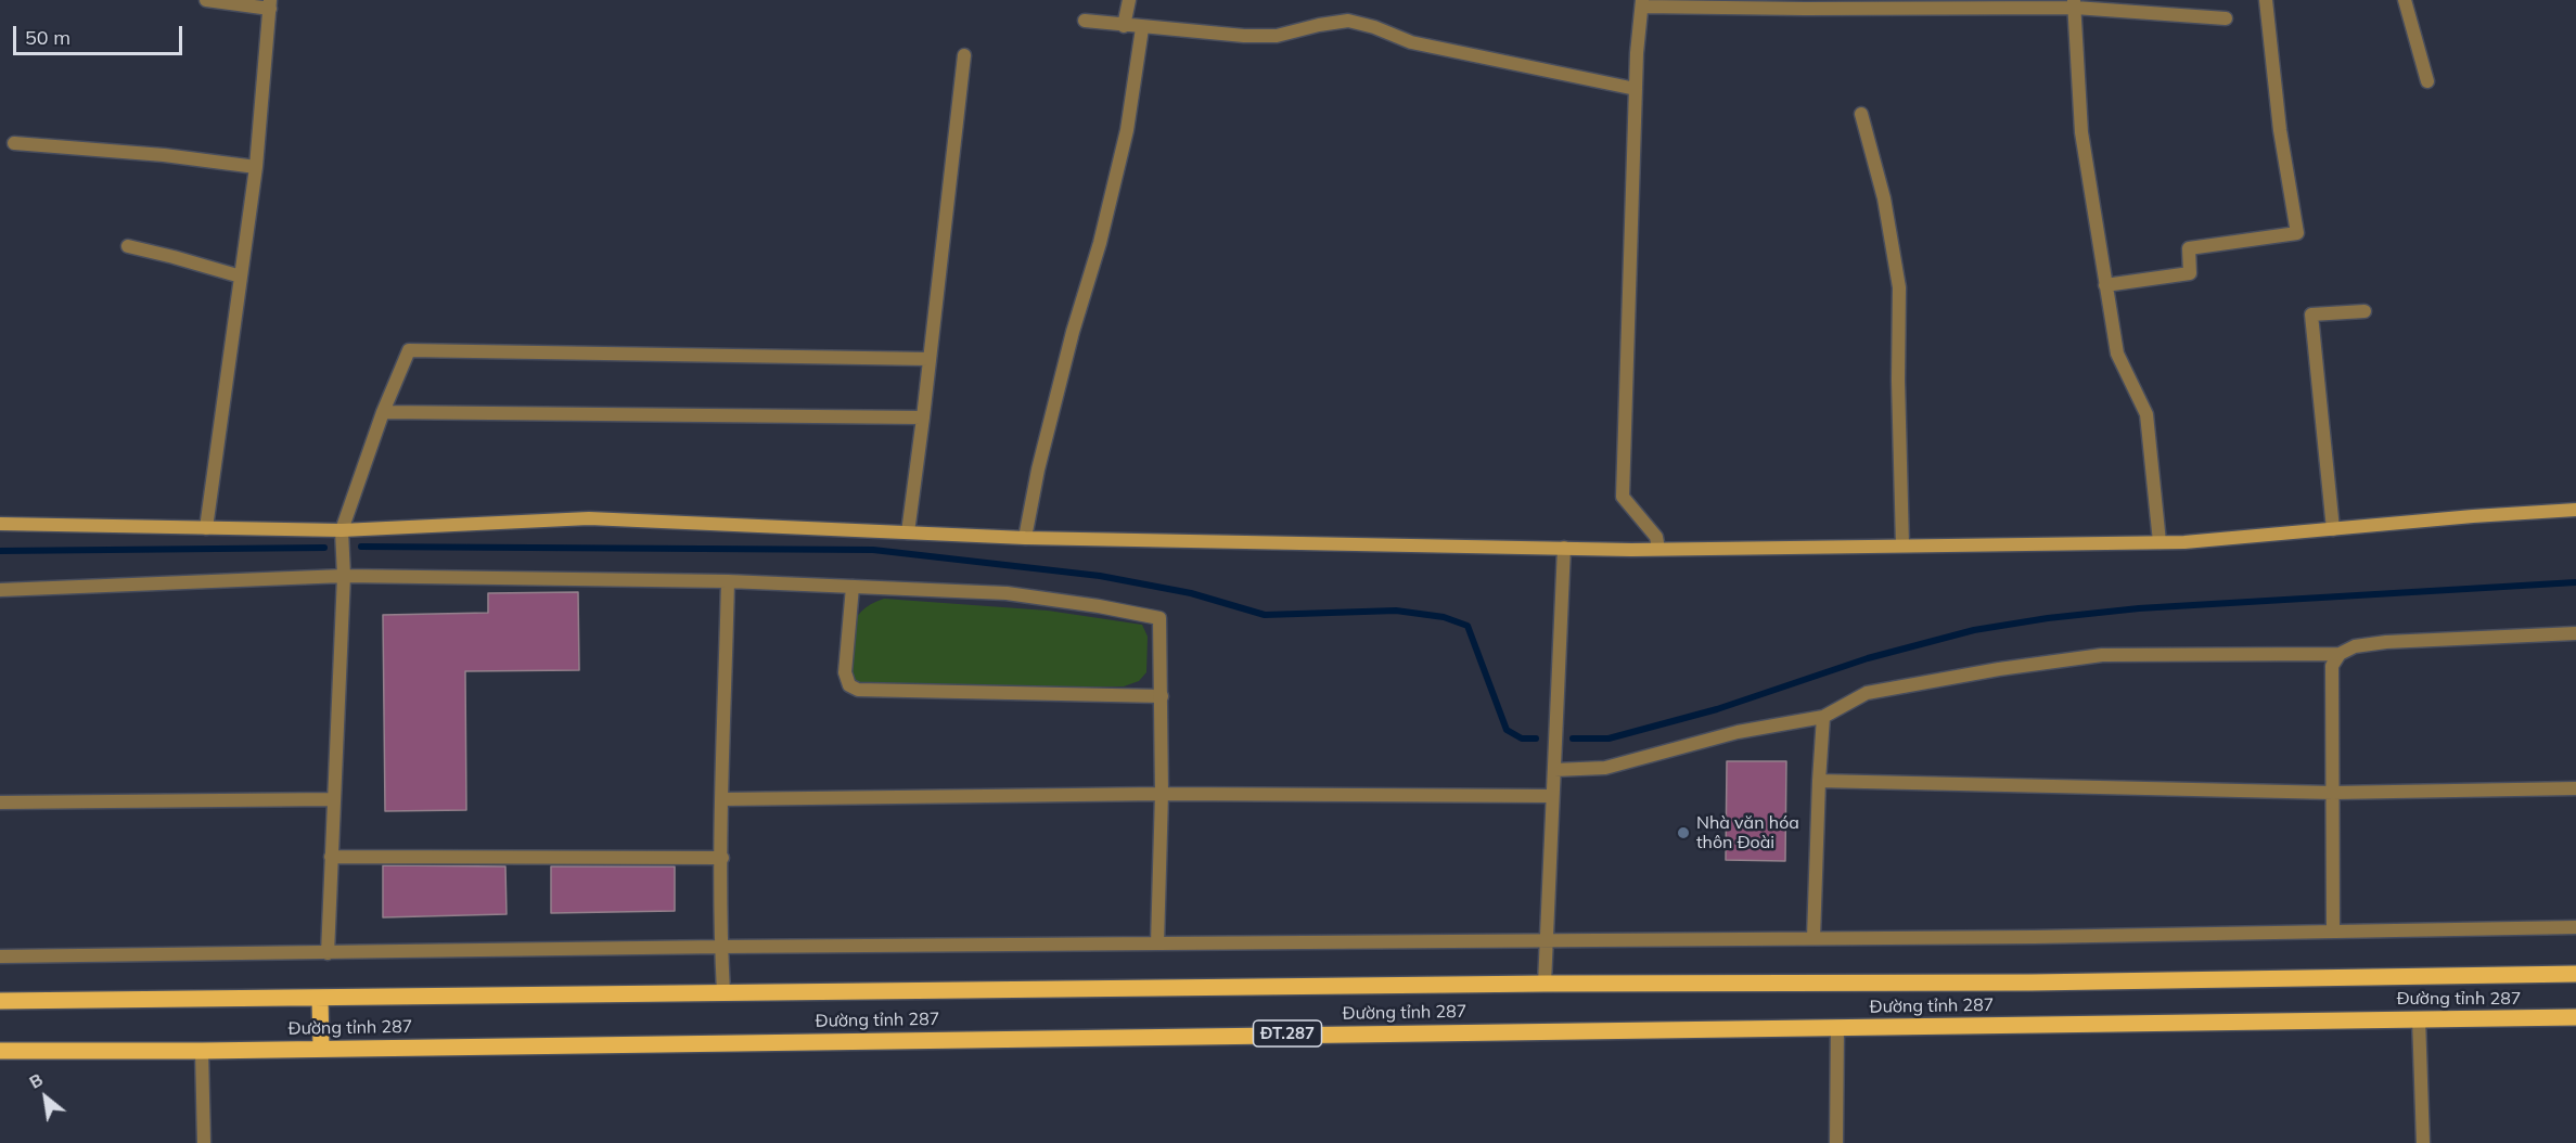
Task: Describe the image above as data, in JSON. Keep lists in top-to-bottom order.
{
  "streets": {
    "main road": ["Đường tỉnh 287", "ĐT.287"]
  },
  "places": ["Nhà văn hóa thôn Đoài"],
  "scale_bar": "50 m",
  "north": "top left"
}
